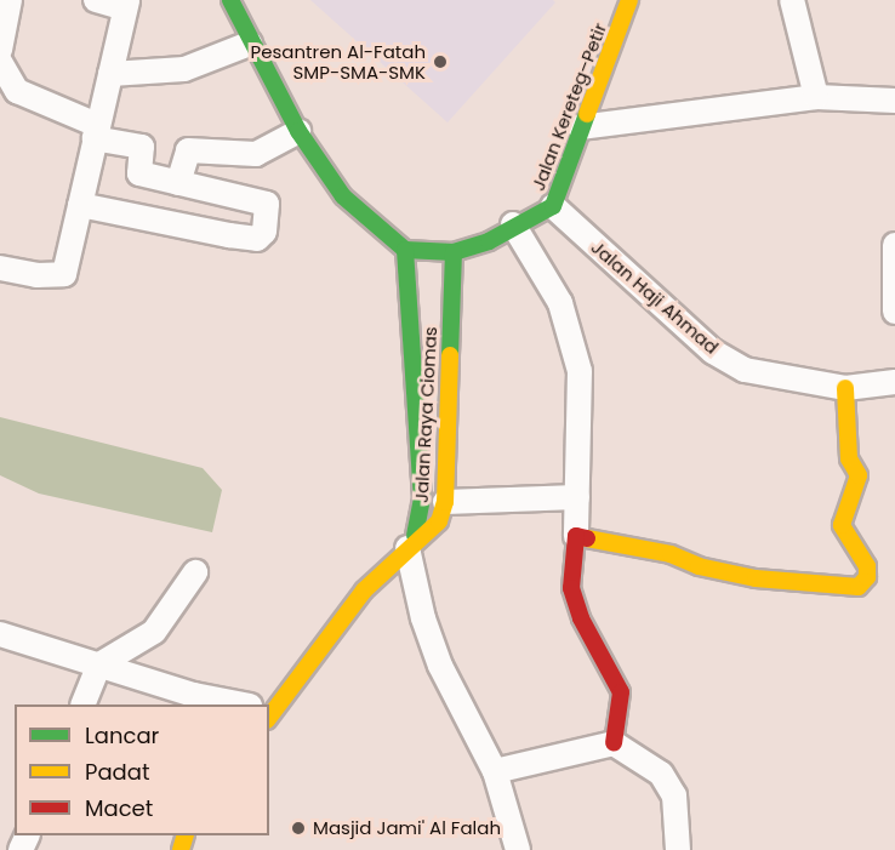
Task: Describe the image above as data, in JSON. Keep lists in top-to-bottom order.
{
  "streets": {
    "main road": ["Jalan Kereteg–Petir", "Jalan Raya Ciomas"],
    "street": ["Jalan Haji Ahmad"]
  },
  "crossings": [
    ["Jalan Kereteg–Petir", "Jalan Haji Ahmad"],
    ["Jalan Kereteg–Petir", "Jalan Raya Ciomas"]
  ],
  "places": ["Pesantren Al-Fatah SMP-SMA-SMK", "Masjid Jami' Al Falah"],
  "legend": ["Lancar", "Padat", "Macet"]
}
